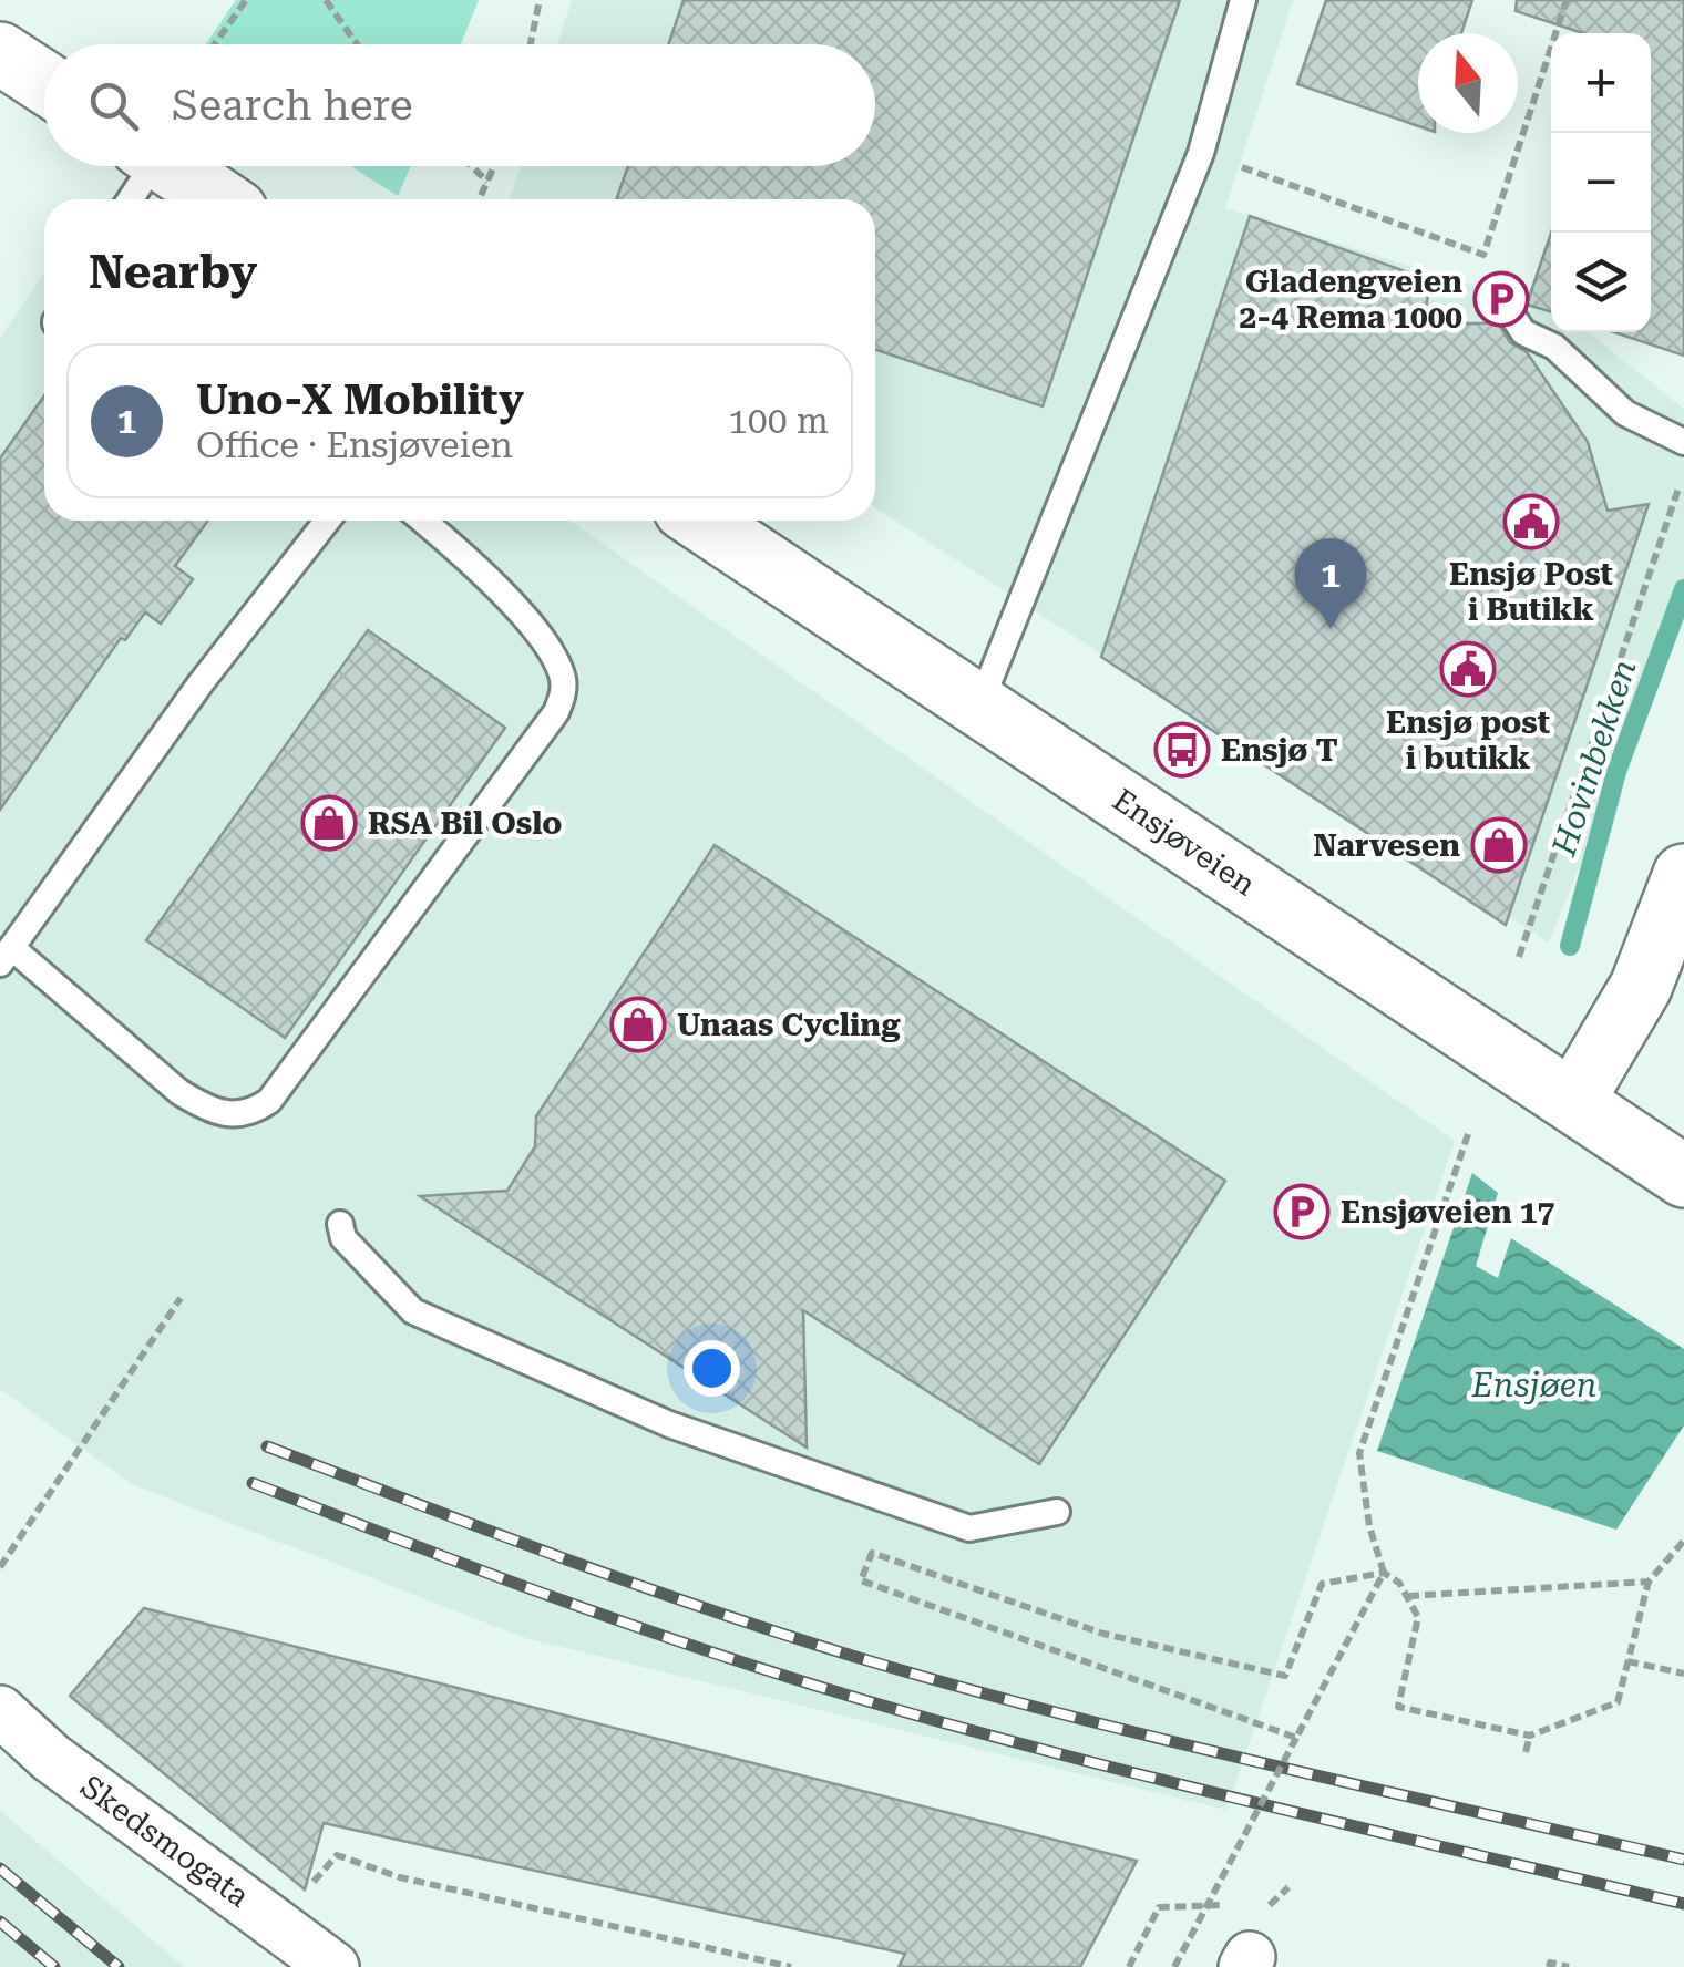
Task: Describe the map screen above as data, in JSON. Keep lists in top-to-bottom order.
{
  "streets": {
    "main road": ["Ensjøveien"],
    "street": ["Skedsmogata"]
  },
  "water": ["Hovinbekken", "Ensjøen"],
  "places": {
    "parking": ["Gladengveien 2-4 Rema 1000", "Ensjøveien 17"],
    "public building": ["Ensjø Post i Butikk", "Ensjø post i butikk"],
    "bus stop": ["Ensjø T"],
    "shop": ["RSA Bil Oslo", "Narvesen", "Unaas Cycling"]
  },
  "north": "top",
  "page": {
    "map_buttons": ["+", "−"],
    "search": "Search here",
    "heading": "Nearby",
    "list": [
      {
        "mark": "1",
        "name": "Uno-X Mobility",
        "note": "Office · Ensjøveien",
        "value": "100 m"
      }
    ],
    "pins": "1"
  }
}
